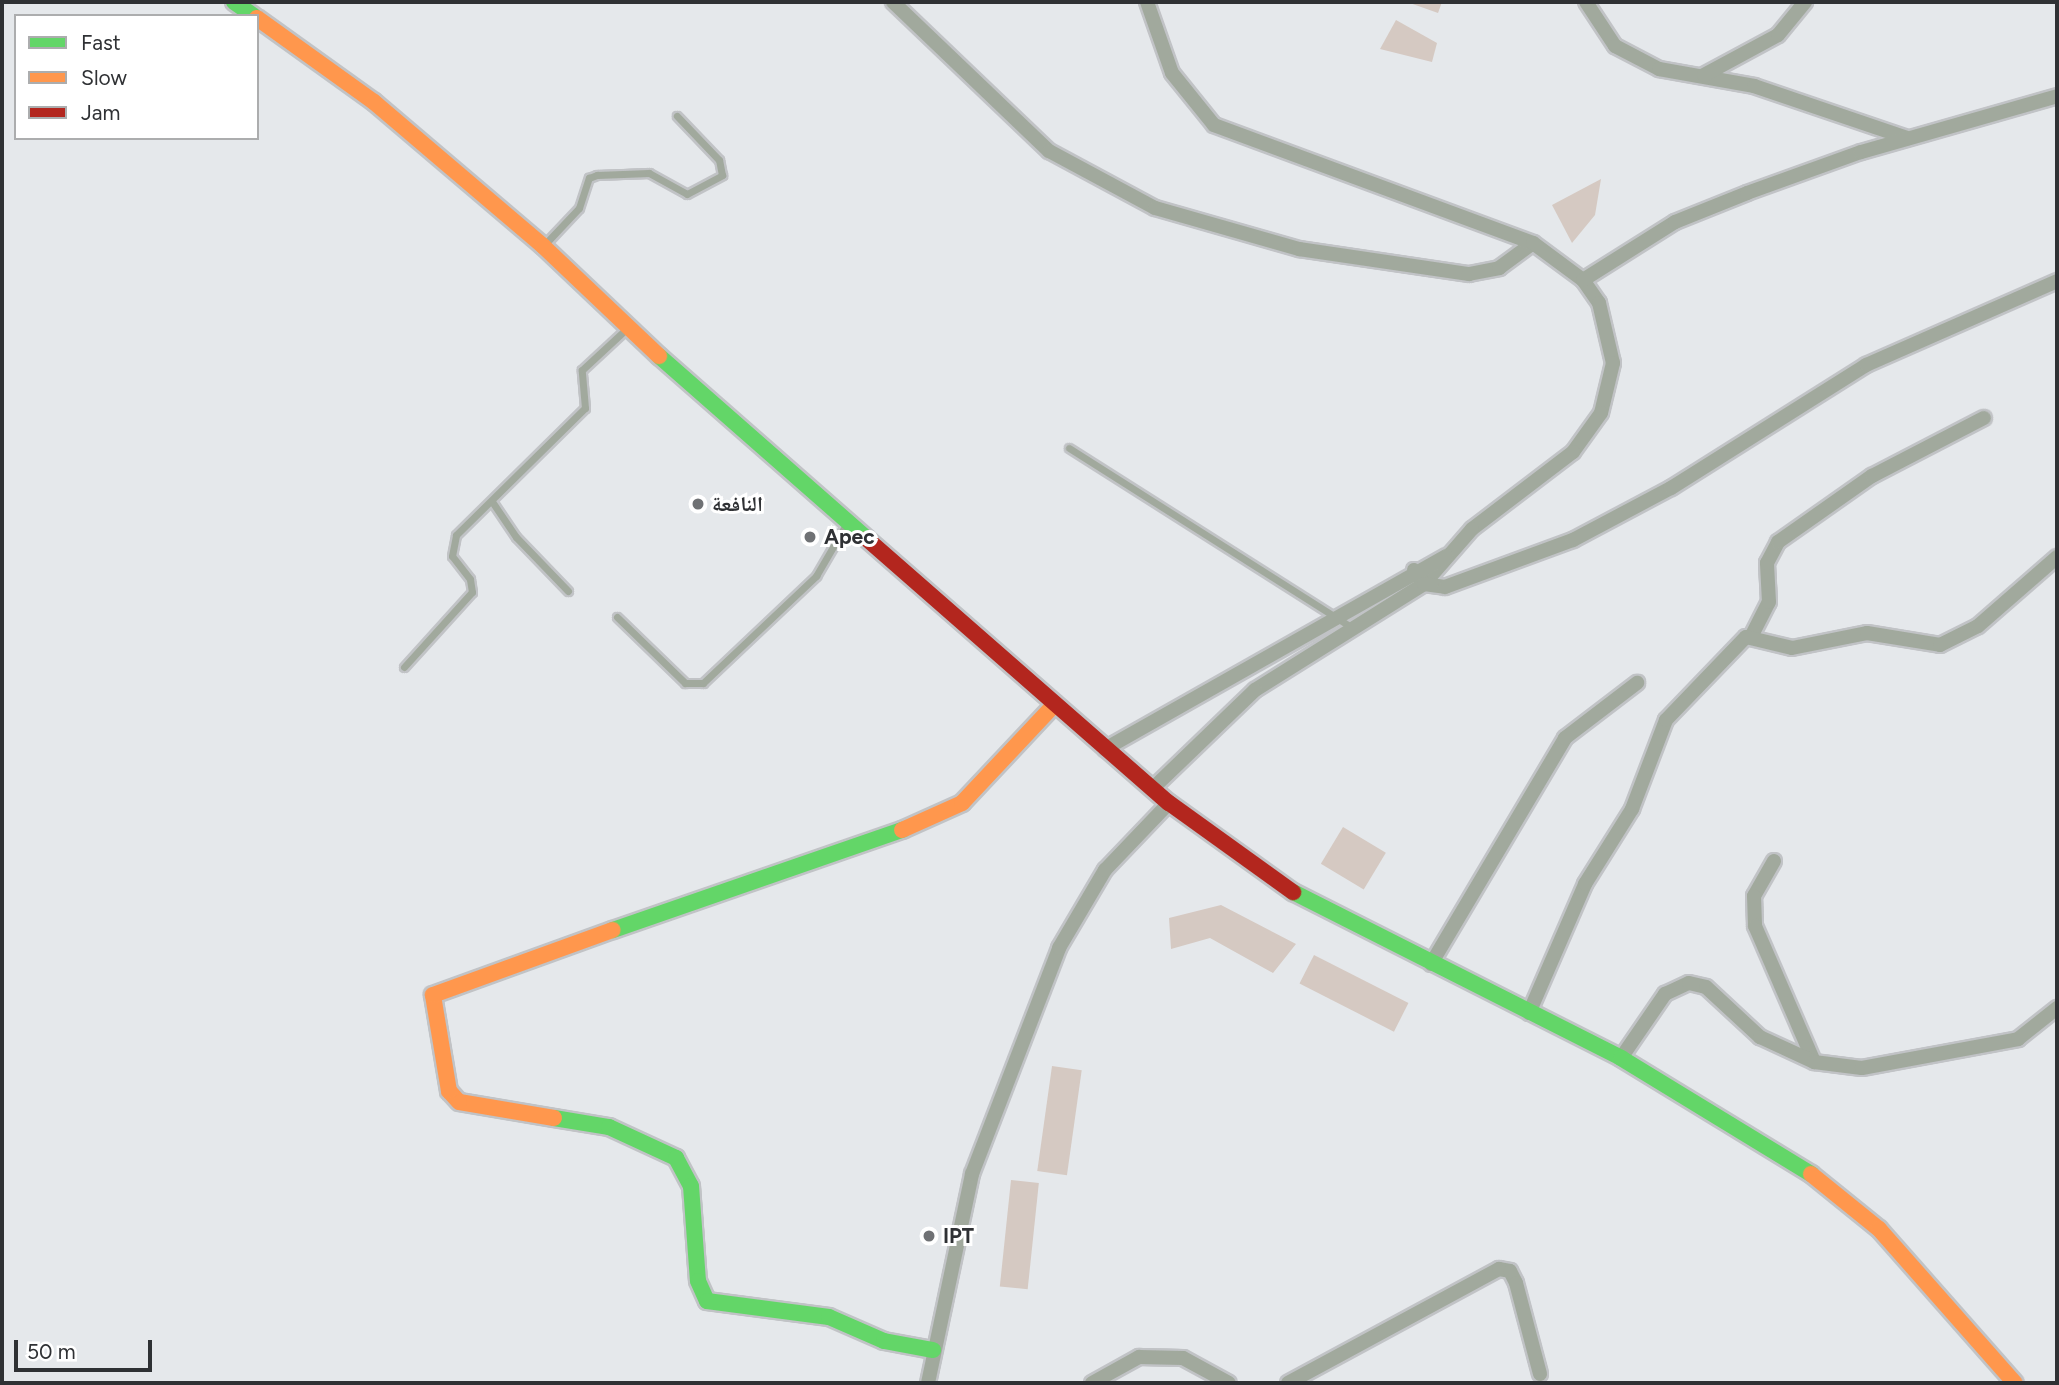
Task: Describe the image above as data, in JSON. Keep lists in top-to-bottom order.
{
  "places": ["النافعة", "Apec", "IPT"],
  "legend": ["Fast", "Slow", "Jam"],
  "scale_bar": "50 m"
}
